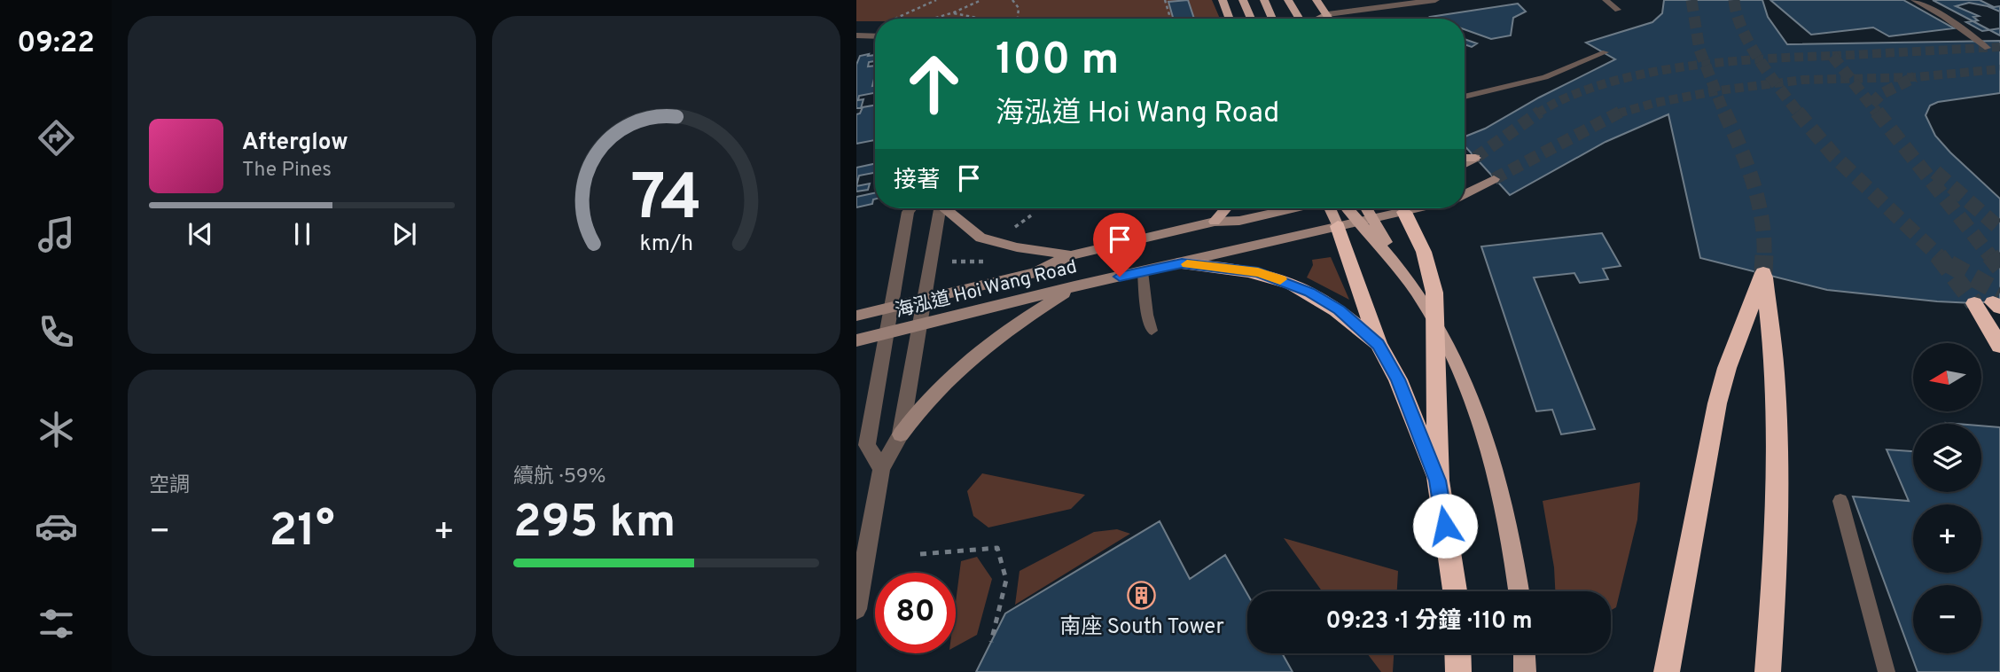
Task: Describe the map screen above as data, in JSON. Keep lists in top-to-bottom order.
{
  "streets": {
    "street": ["海泓道 Hoi Wang Road"]
  },
  "places": {
    "building": ["南座 South Tower"]
  },
  "north": "left",
  "page": {
    "tabs": "09:22",
    "turn": ["100 m", "海泓道 Hoi Wang Road"],
    "song": ["Afterglow", "The Pines"],
    "then": "接著",
    "map_buttons": ["+", "−"],
    "tile": [
      "空調",
      ["續航 · 59%", "295 km"]
    ],
    "heat": ["−", "21°", "+"],
    "limit": "80",
    "trip": "09:23 · 1 分鐘 · 110 m",
    "gauge": ["74", "km/h"]
  }
}
